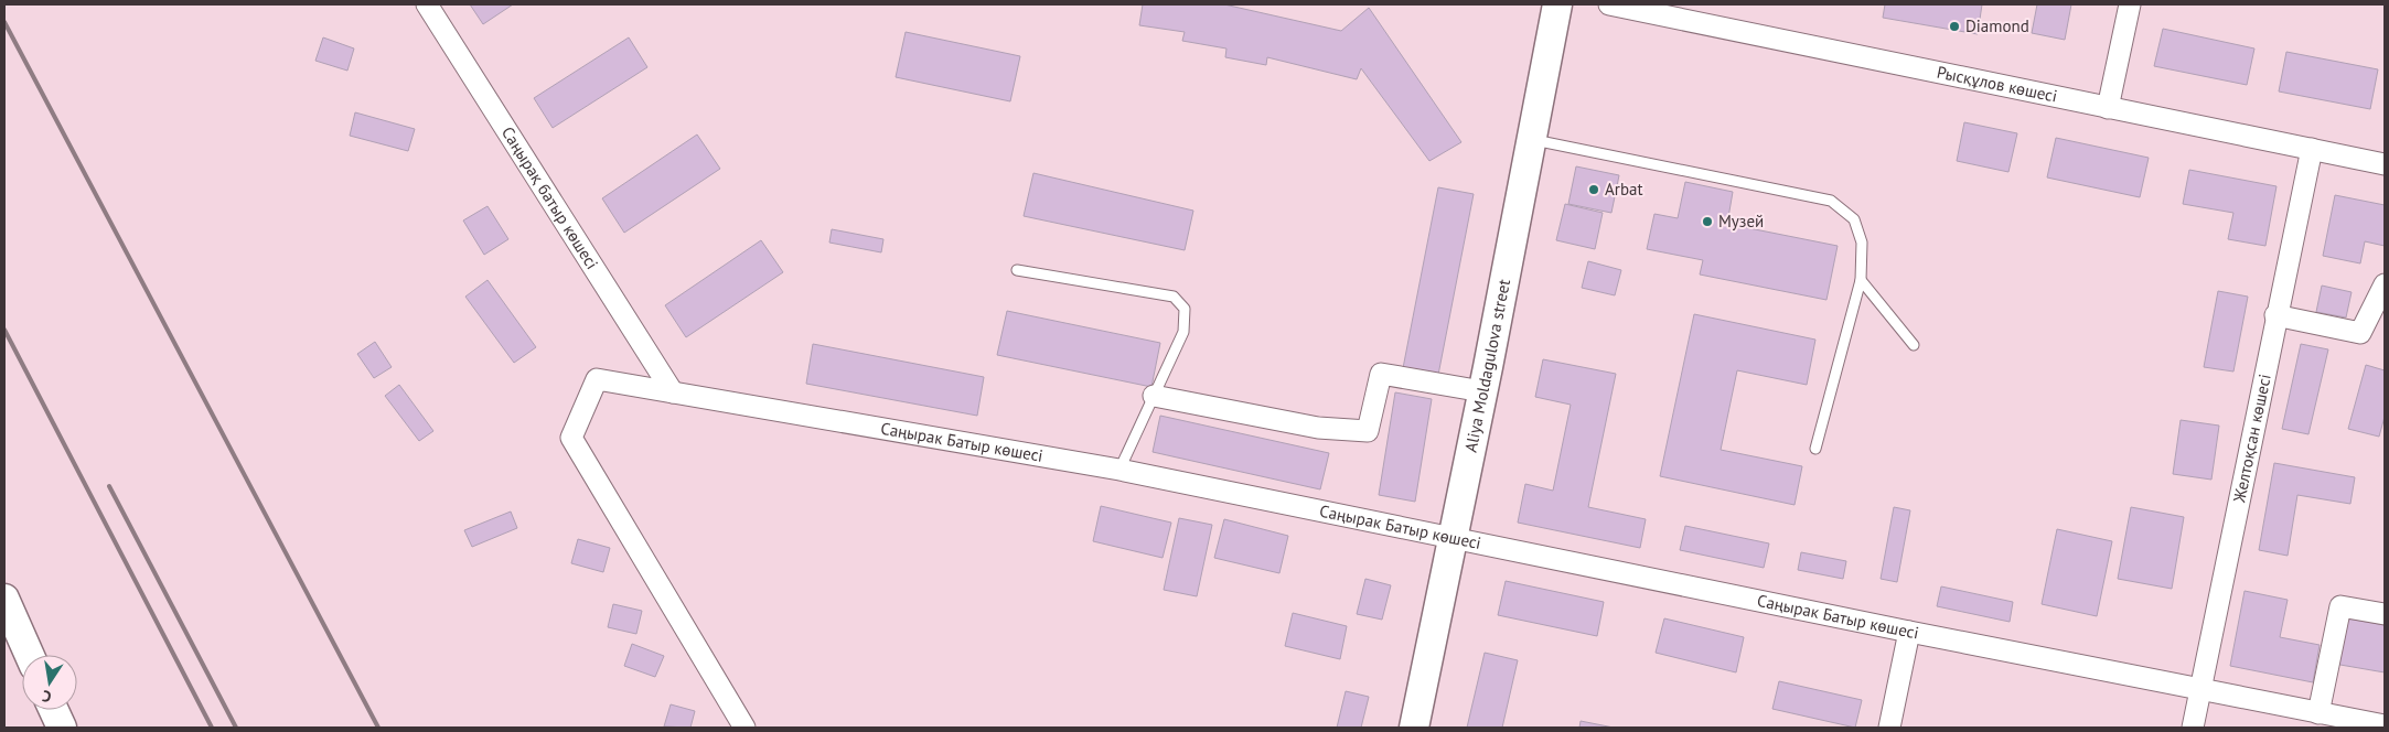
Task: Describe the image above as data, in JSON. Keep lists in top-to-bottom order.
{
  "streets": {
    "street": [
      "Рысқұлов көшесі",
      "Саңырақ батыр көшесі",
      "Aliya Moldagulova street",
      "Желтоқсан көшесі",
      "Саңырак Батыр көшесі"
    ]
  },
  "crossings": [
    ["Рысқұлов көшесі", "Желтоқсан көшесі"],
    ["Саңырақ батыр көшесі", "Саңырак Батыр көшесі"],
    ["Aliya Moldagulova street", "Саңырак Батыр көшесі"],
    ["Желтоқсан көшесі", "Саңырак Батыр көшесі"]
  ],
  "places": ["Diamond", "Arbat", "Музей"],
  "north": "bottom"
}
